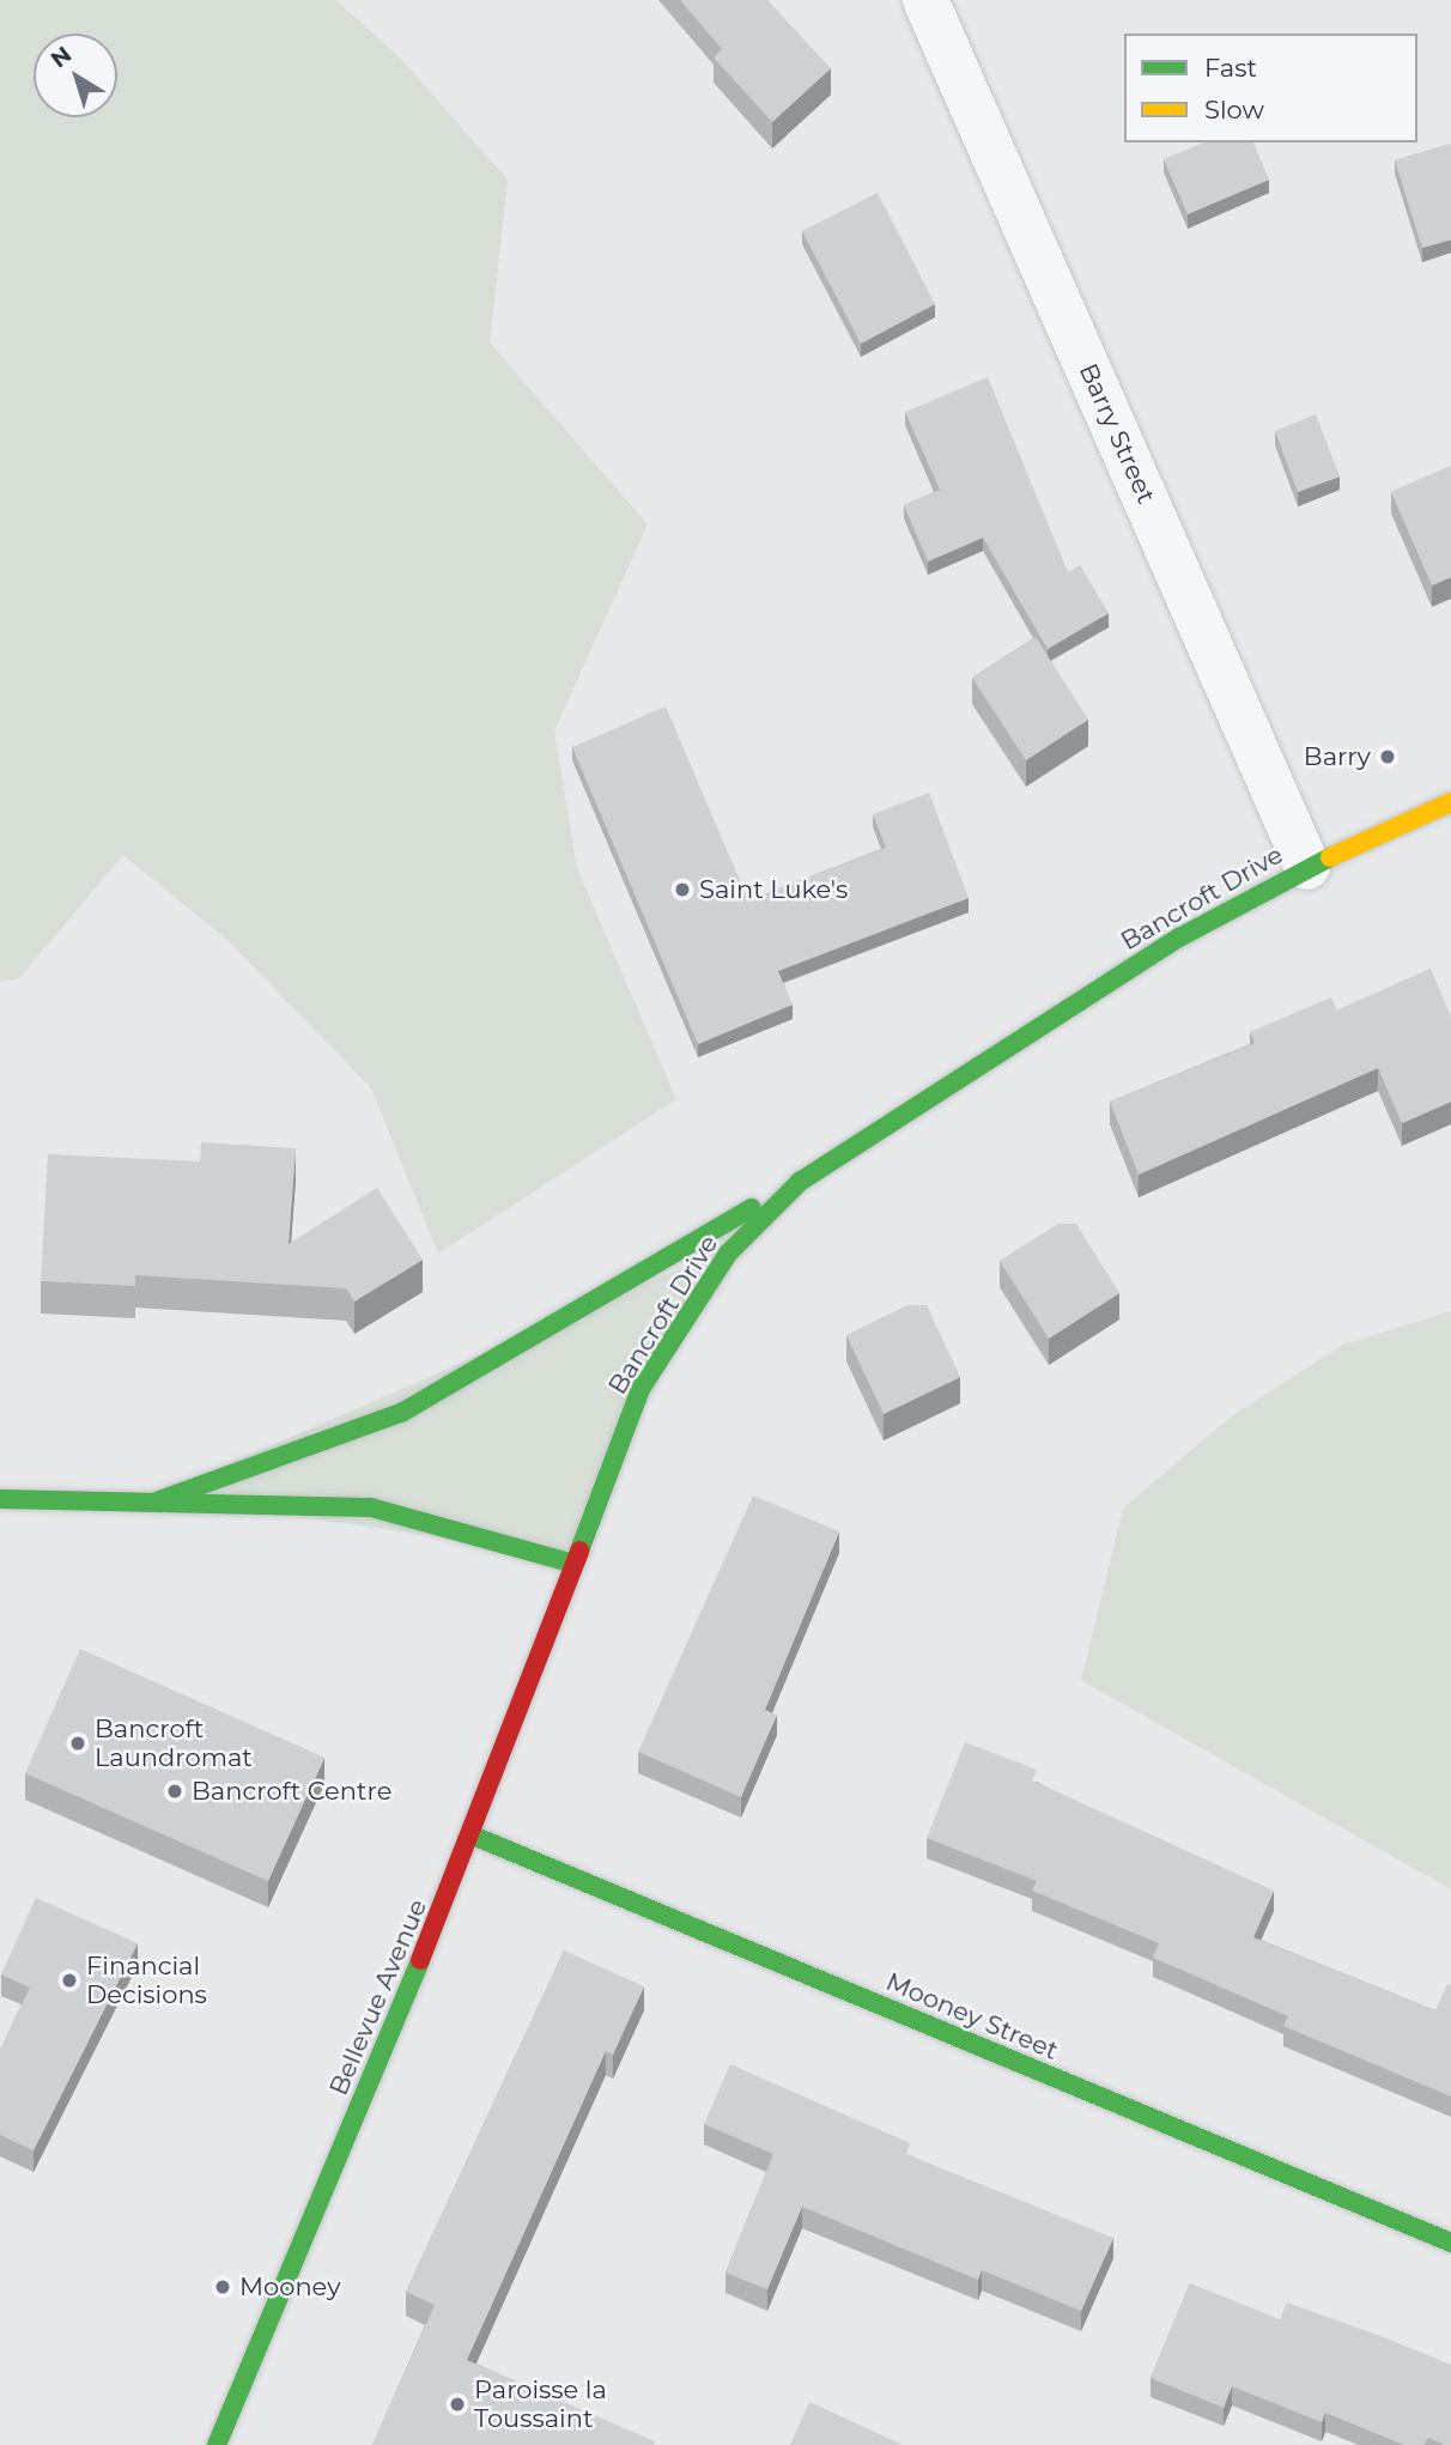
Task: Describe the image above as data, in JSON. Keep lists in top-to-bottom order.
{
  "streets": {
    "main road": ["Bancroft Drive", "Bellevue Avenue", "Mooney Street"],
    "street": ["Barry Street"]
  },
  "crossings": [
    ["Barry Street", "Bancroft Drive"],
    ["Bancroft Drive", "Bellevue Avenue"],
    ["Bellevue Avenue", "Mooney Street"]
  ],
  "places": [
    "Barry",
    "Saint Luke's",
    "Bancroft Laundromat",
    "Bancroft Centre",
    "Financial Decisions",
    "Mooney",
    "Paroisse la Toussaint"
  ],
  "legend": ["Fast", "Slow"],
  "north": "top left"
}
